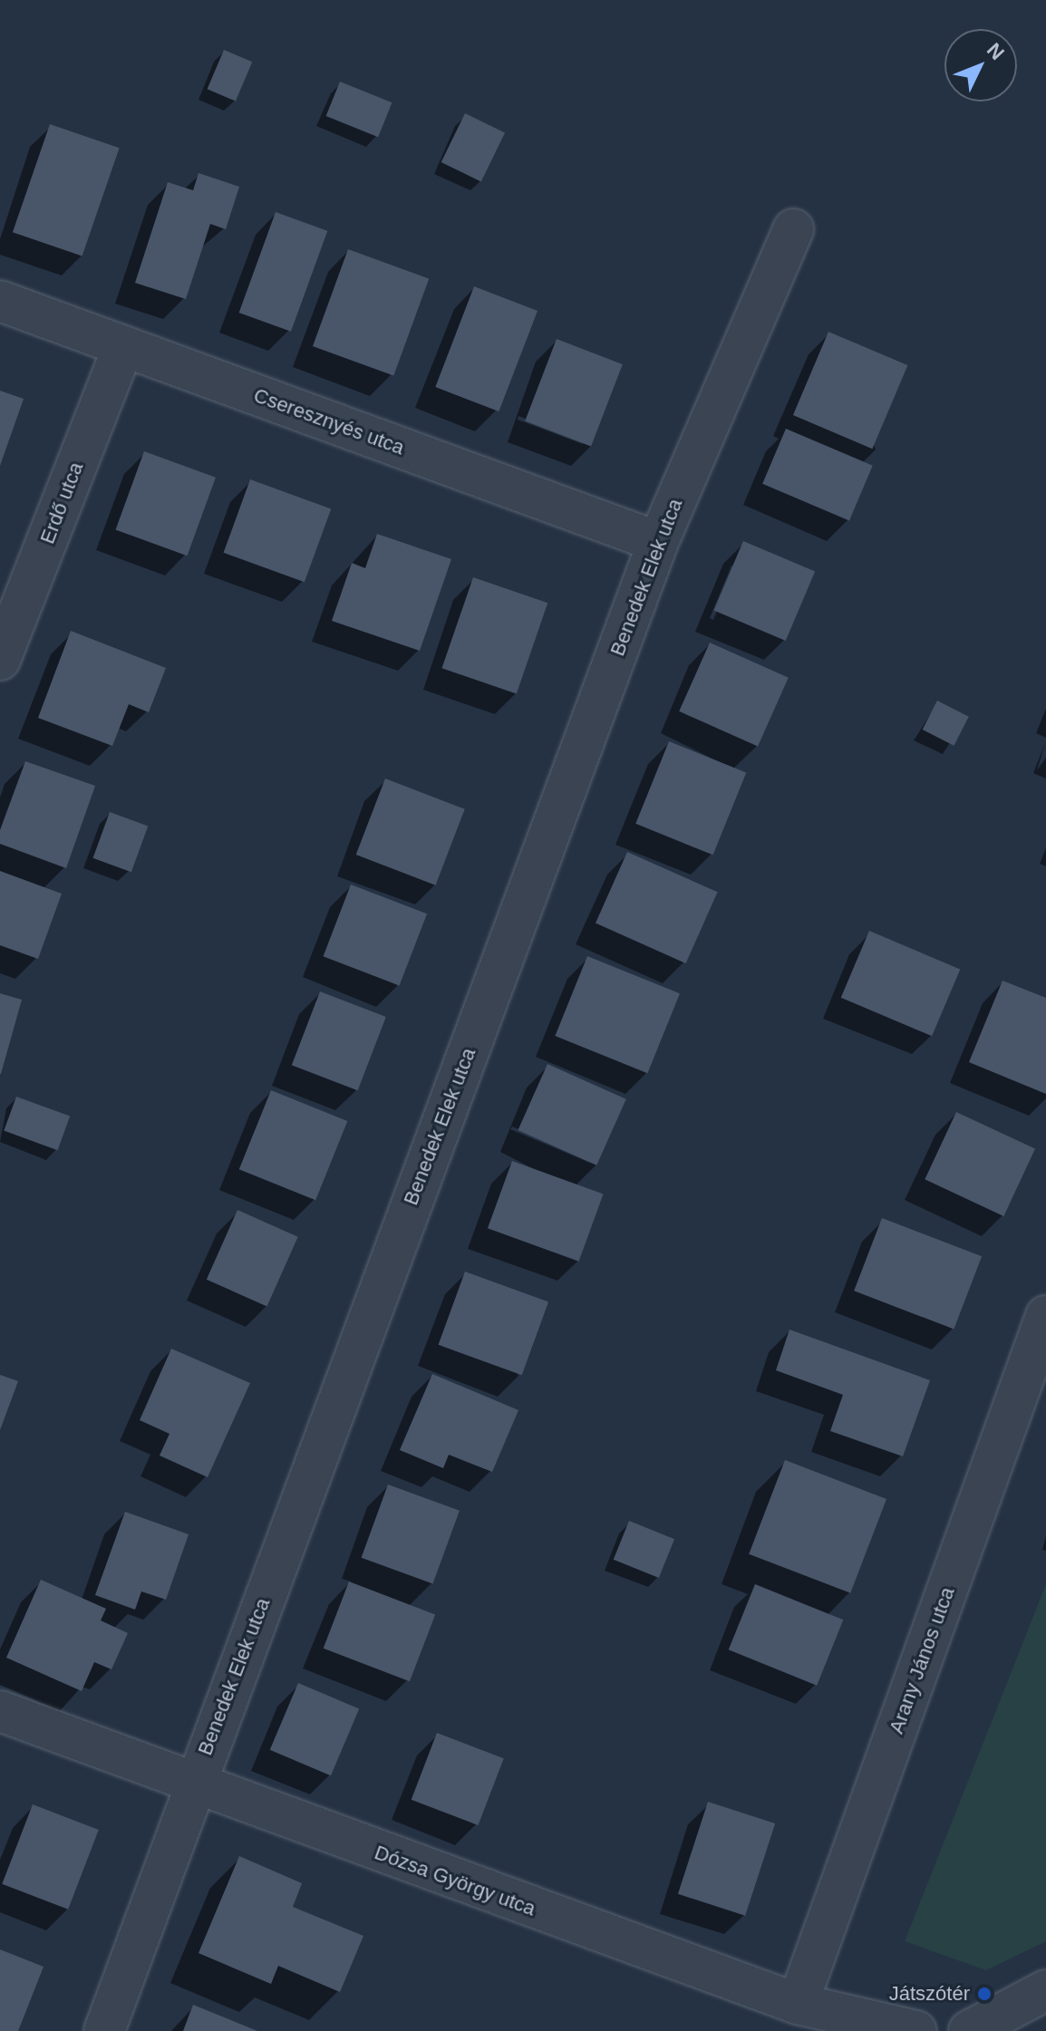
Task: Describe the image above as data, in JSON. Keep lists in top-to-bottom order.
{
  "streets": {
    "street": [
      "Cseresznyés utca",
      "Erdő utca",
      "Benedek Elek utca",
      "Arany János utca",
      "Dózsa György utca"
    ]
  },
  "crossings": [
    ["Cseresznyés utca", "Erdő utca"],
    ["Cseresznyés utca", "Benedek Elek utca"],
    ["Benedek Elek utca", "Dózsa György utca"],
    ["Arany János utca", "Dózsa György utca"]
  ],
  "places": ["Játszótér"],
  "north": "top right"
}
